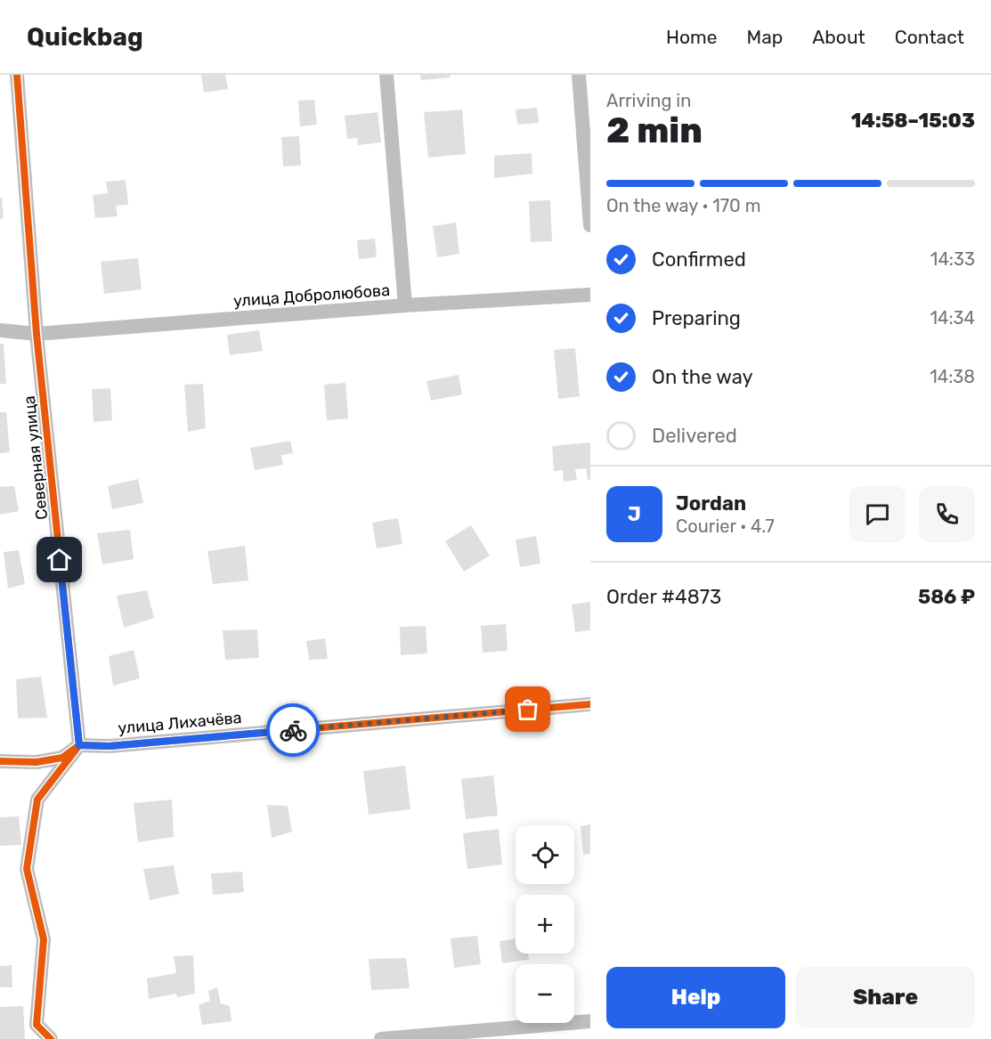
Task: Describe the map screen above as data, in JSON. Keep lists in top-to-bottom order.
{
  "streets": {
    "street": ["улица Добролюбова", "Северная улица", "улица Лихачёва"]
  },
  "crossings": [
    ["улица Добролюбова", "Северная улица"],
    ["Северная улица", "улица Лихачёва"]
  ],
  "page": {
    "header": "Quickbag",
    "nav": [
      "Home",
      "Map",
      "About",
      "Contact"
    ],
    "heading": ["2 min", "Arriving in", "14:58–15:03"],
    "panel": [
      "Jordan",
      "Courier · 4.7",
      "Order #4873",
      "586 ₽"
    ],
    "bar": "On the way · 170 m",
    "list": [
      ["Confirmed", "14:33"],
      ["Preparing", "14:34"],
      ["On the way", "14:38"],
      "Delivered"
    ],
    "round": "J",
    "map_buttons": ["+", "−"],
    "buttons": ["Help", "Share"]
  }
}
